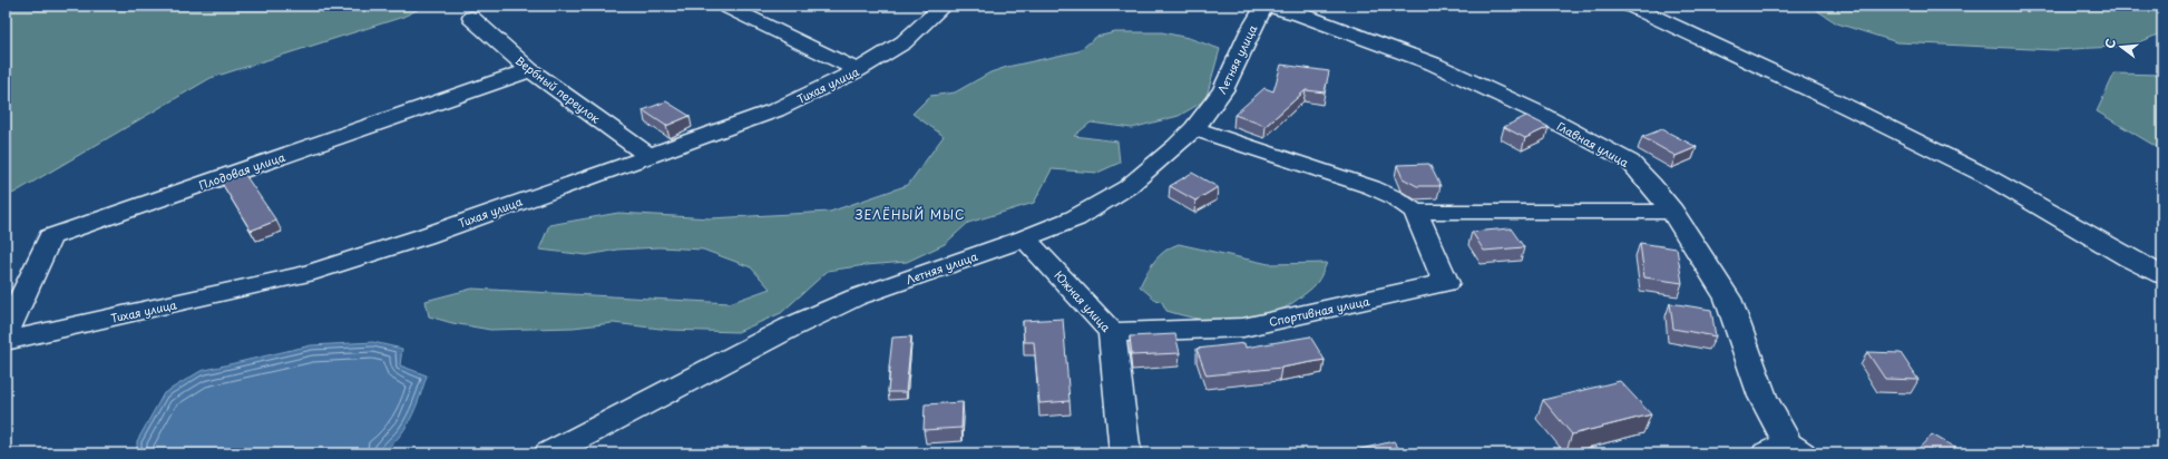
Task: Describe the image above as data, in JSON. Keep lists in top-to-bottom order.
{
  "streets": {
    "street": [
      "Летняя улица",
      "Тихая улица",
      "Вербный переулок",
      "Главная улица",
      "Плодовая улица",
      "Южная улица",
      "Спортивная улица"
    ]
  },
  "crossings": [
    ["Летняя улица", "Главная улица"],
    ["Летняя улица", "Южная улица"],
    ["Тихая улица", "Вербный переулок"],
    ["Вербный переулок", "Плодовая улица"],
    ["Южная улица", "Спортивная улица"]
  ],
  "districts": ["ЗЕЛЁНЫЙ МЫС"],
  "north": "left"
}
